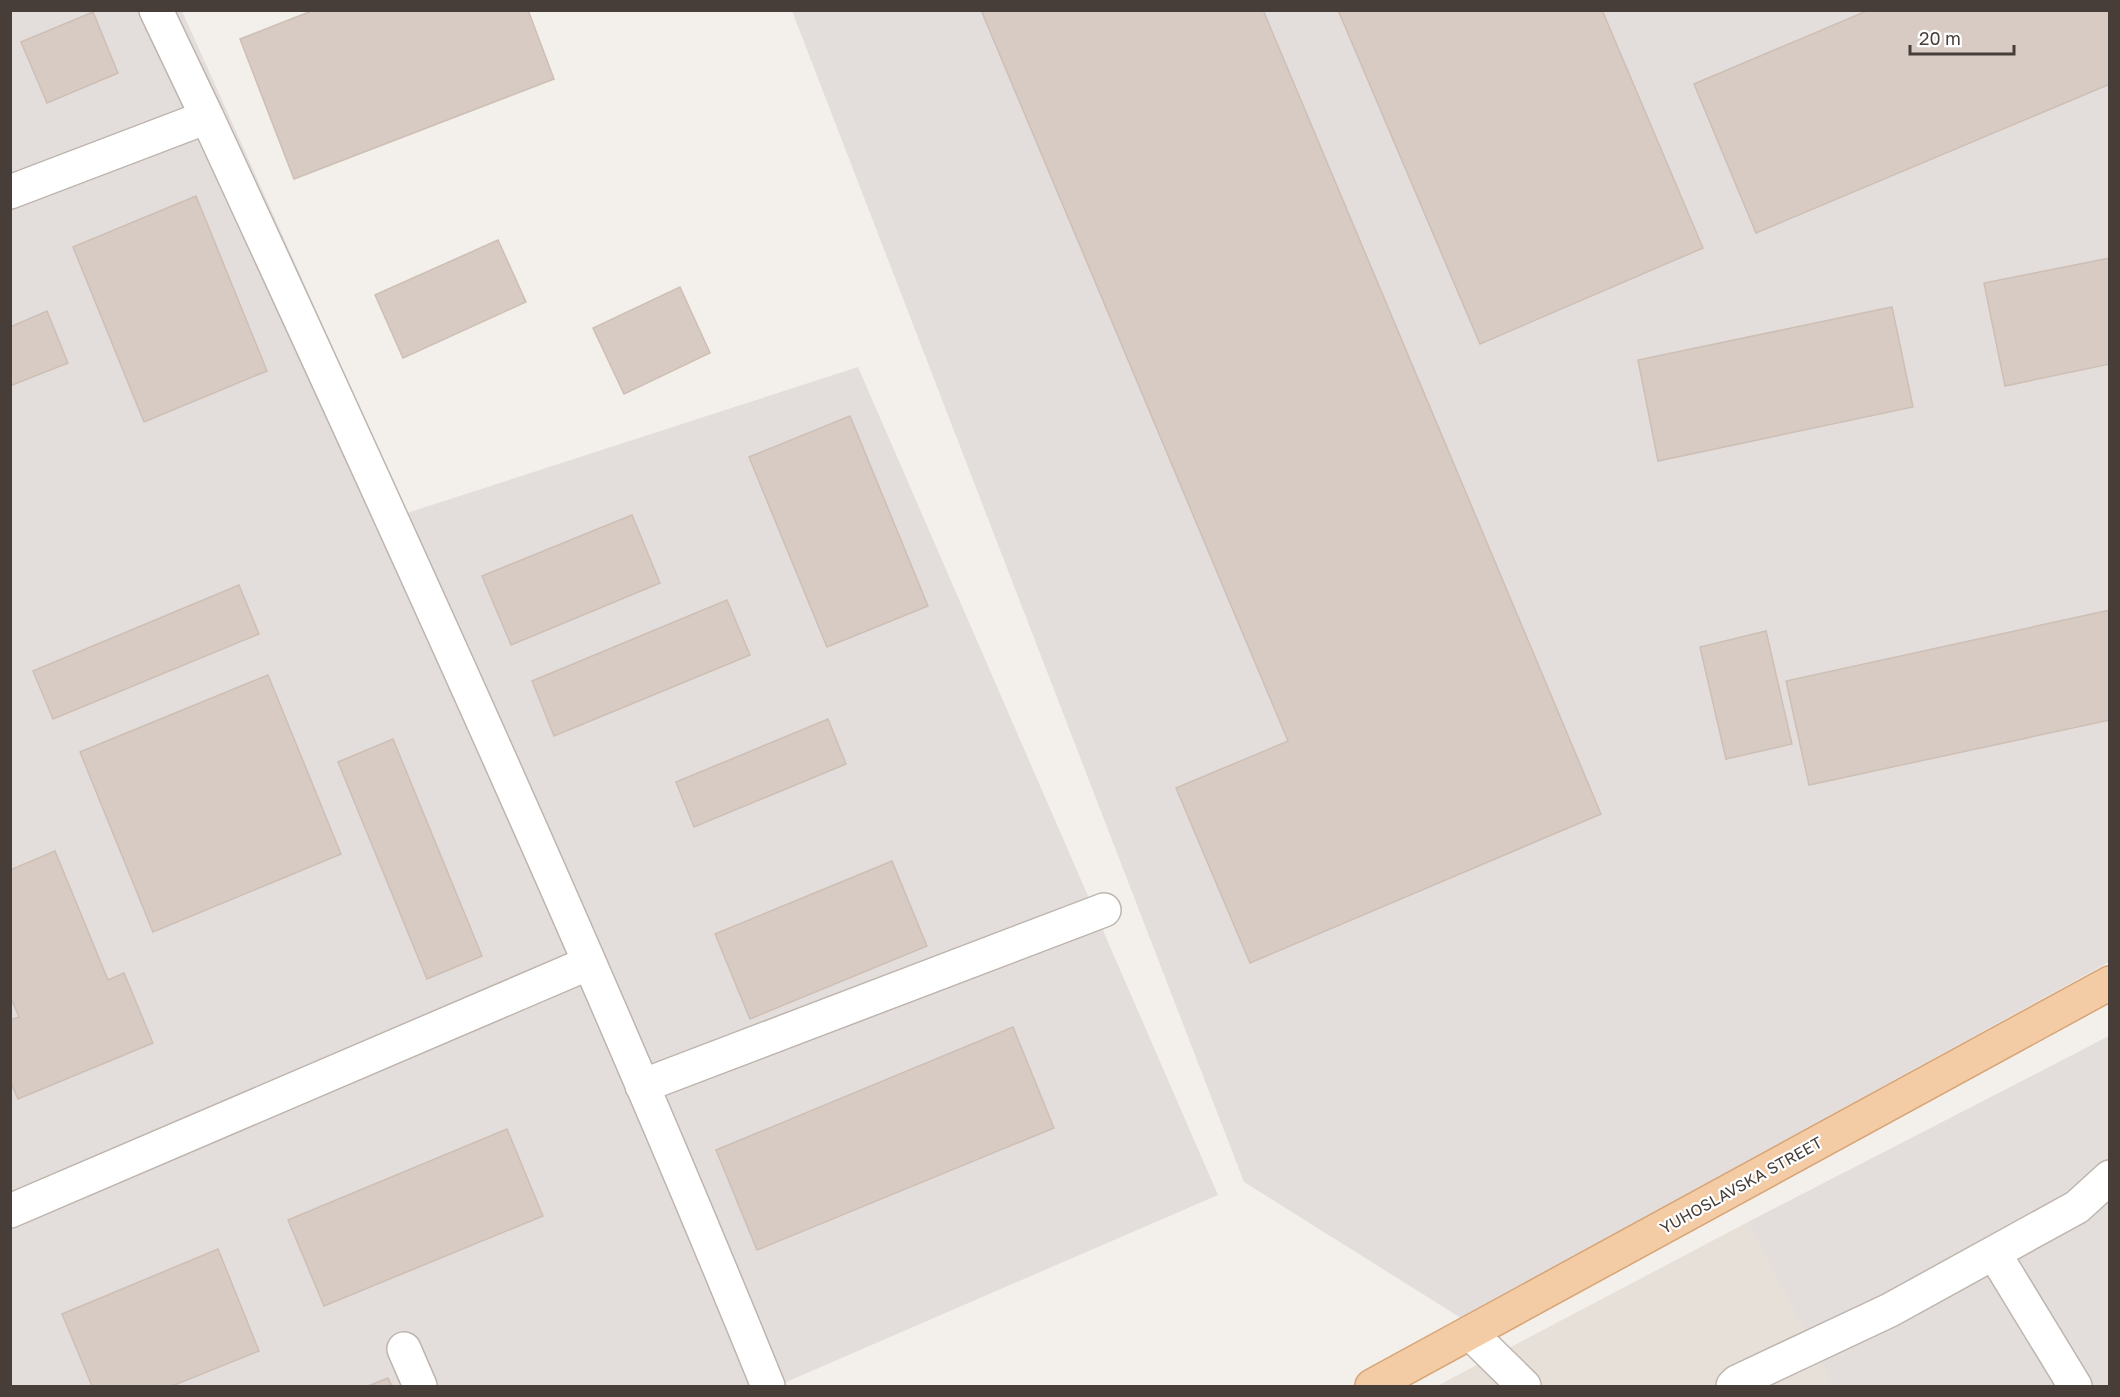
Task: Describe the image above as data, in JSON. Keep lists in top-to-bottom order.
{
  "streets": {
    "main road": ["YUHOSLAVSKA STREET"]
  },
  "scale_bar": "20 m"
}
